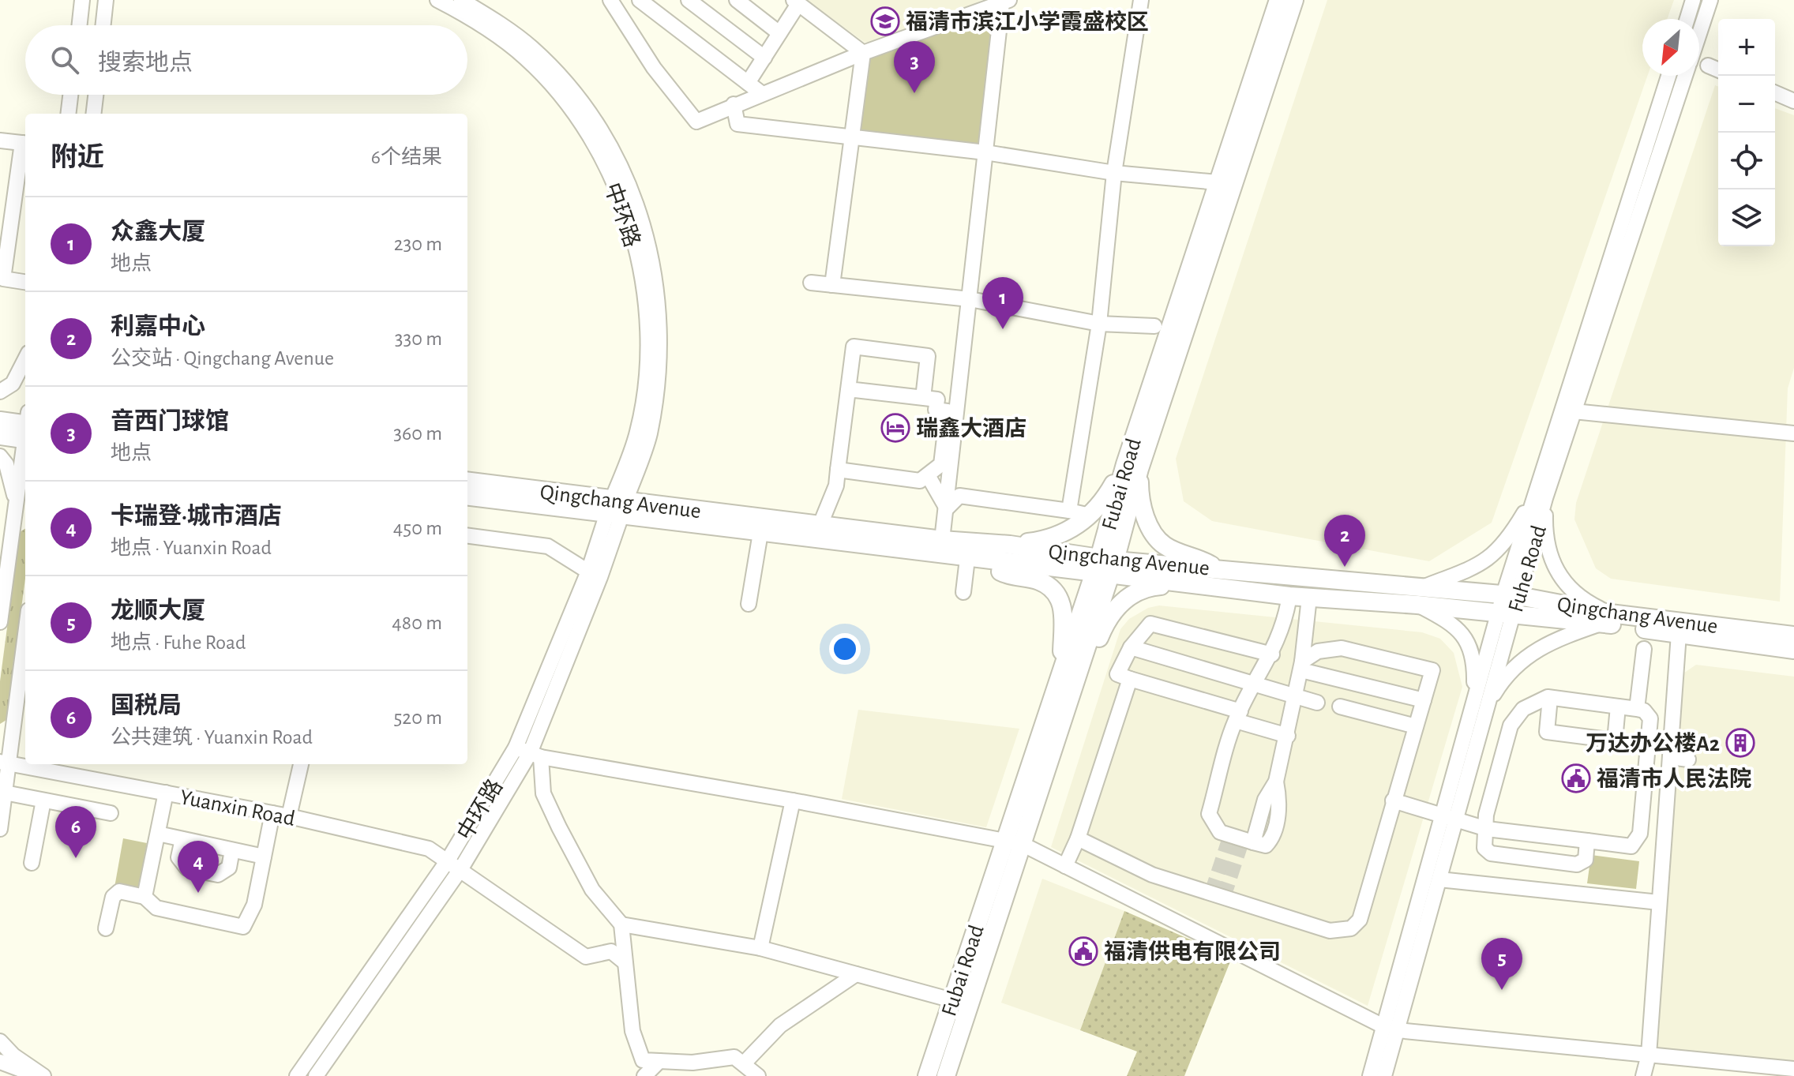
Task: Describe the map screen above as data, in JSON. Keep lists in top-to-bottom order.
{
  "streets": {
    "main road": ["Fubai Road", "Qingchang Avenue"],
    "street": ["中环路", "Fuhe Road", "Yuanxin Road"]
  },
  "crossings": [
    ["中环路", "Qingchang Avenue"],
    ["中环路", "Yuanxin Road"],
    ["Fubai Road", "Qingchang Avenue"],
    ["Qingchang Avenue", "Fuhe Road"]
  ],
  "places": {
    "school or university": ["福清市滨江小学霞盛校区"],
    "hotel": ["瑞鑫大酒店"],
    "building": ["万达办公楼A2"],
    "public building": ["福清市人民法院", "福清供电有限公司"]
  },
  "north": "bottom left",
  "page": {
    "map_buttons": ["+", "−"],
    "search": "搜索地点",
    "pins": [
      "3",
      "1",
      "2",
      "6",
      "4",
      "5"
    ],
    "heading": ["附近", "6个结果"],
    "list": [
      {
        "mark": "1",
        "name": "众鑫大厦",
        "note": "地点",
        "value": "230 m"
      },
      {
        "mark": "2",
        "name": "利嘉中心",
        "note": "公交站 · Qingchang Avenue",
        "value": "330 m"
      },
      {
        "mark": "3",
        "name": "音西门球馆",
        "note": "地点",
        "value": "360 m"
      },
      {
        "mark": "4",
        "name": "卡瑞登·城市酒店",
        "note": "地点 · Yuanxin Road",
        "value": "450 m"
      },
      {
        "mark": "5",
        "name": "龙顺大厦",
        "note": "地点 · Fuhe Road",
        "value": "480 m"
      },
      {
        "mark": "6",
        "name": "国税局",
        "note": "公共建筑 · Yuanxin Road",
        "value": "520 m"
      }
    ]
  }
}
